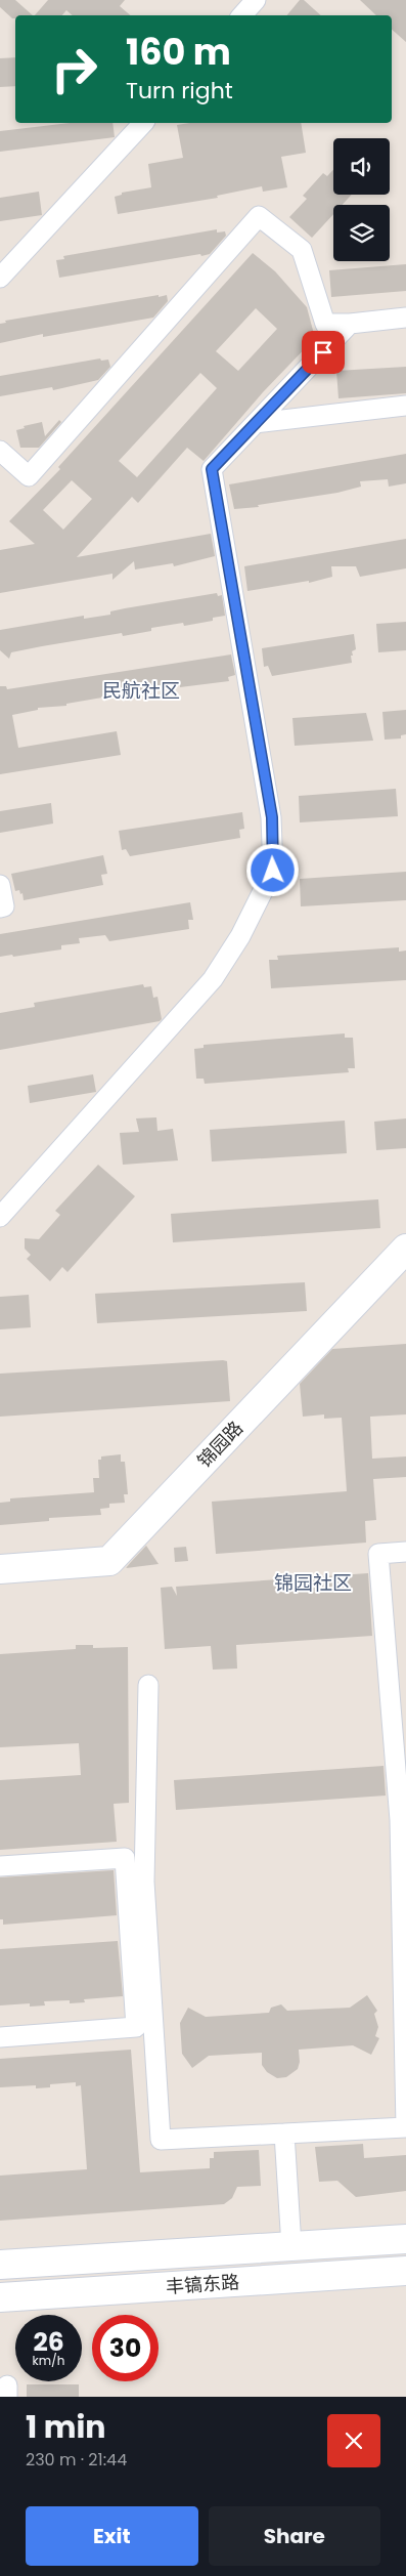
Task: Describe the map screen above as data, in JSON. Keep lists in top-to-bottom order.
{
  "streets": {
    "main road": ["锦园路", "丰镐东路"]
  },
  "districts": ["民航社区", "锦园社区"],
  "page": {
    "turn": ["160 m", "Turn right"],
    "speed": "26 km/h",
    "limit": "30",
    "heading": ["1 min", "230 m · 21:44"],
    "buttons": ["Exit", "Share"]
  }
}
